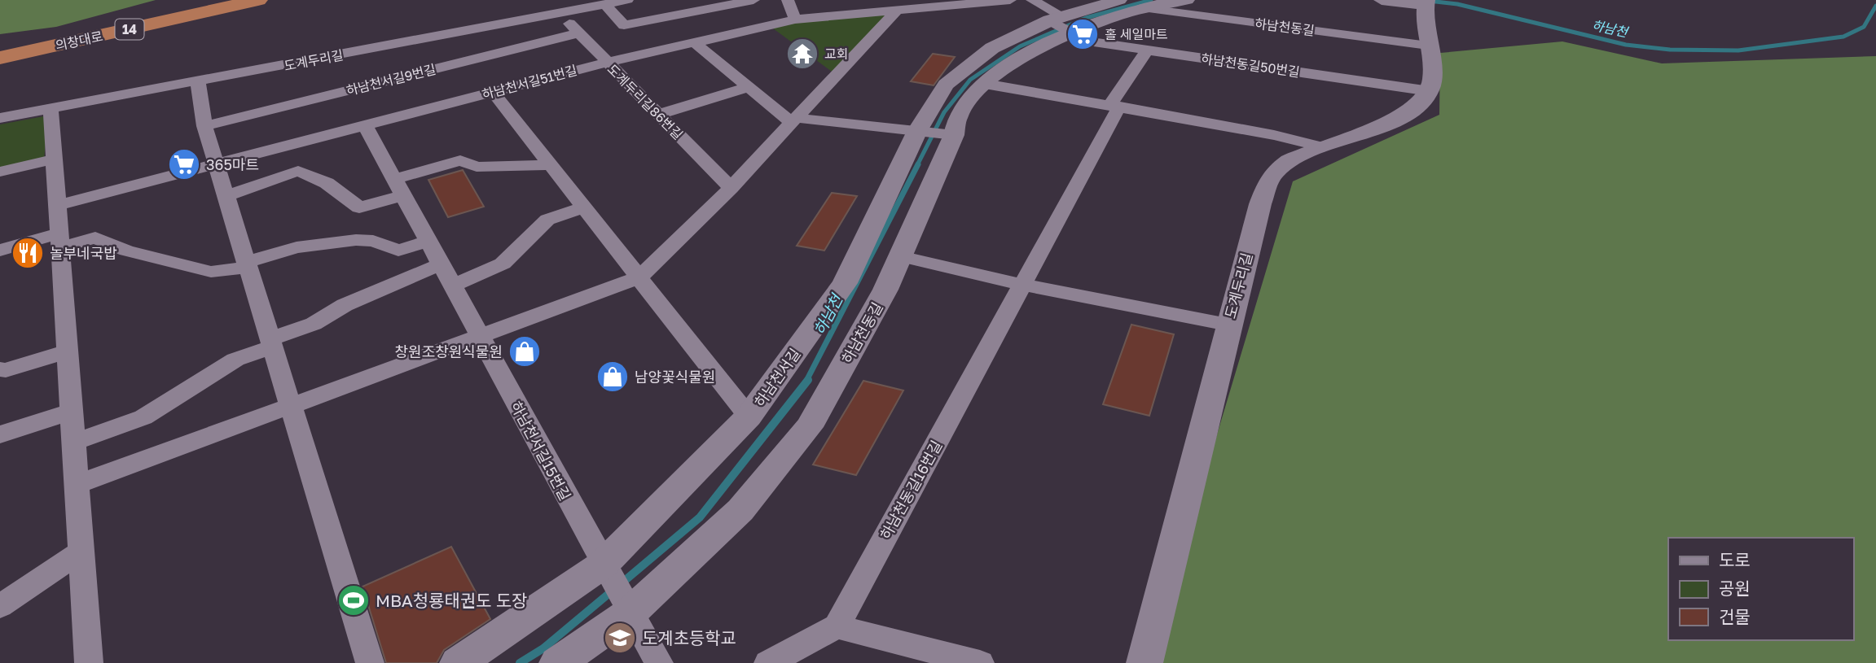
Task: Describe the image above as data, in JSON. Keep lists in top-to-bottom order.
{
  "streets": {
    "highway": ["14", "의창대로"],
    "street": [
      "하남천동길",
      "도계두리길",
      "하남천동길50번길",
      "하남천서길9번길",
      "하남천서길51번길",
      "도계두리길86번길",
      "하남천서길",
      "하남천서길15번길",
      "하남천동길16번길"
    ]
  },
  "crossings": [
    ["하남천동길", "하남천동길50번길"],
    ["하남천동길", "하남천서길"],
    ["하남천동길", "하남천서길15번길"],
    ["도계두리길", "하남천동길50번길"],
    ["도계두리길", "도계두리길86번길"],
    ["하남천동길50번길", "하남천서길"],
    ["하남천동길50번길", "하남천동길16번길"],
    ["하남천서길9번길", "도계두리길86번길"],
    ["하남천서길51번길", "도계두리길86번길"],
    ["하남천서길51번길", "하남천서길15번길"],
    ["하남천서길", "하남천서길15번길"]
  ],
  "water": ["하남천"],
  "places": {
    "supermarket": ["홀 세일마트", "365마트"],
    "temple": ["교회"],
    "restaurant": ["놀부네국밥"],
    "shop": ["창원조창원식물원", "남양꽃식물원"],
    "sports": ["MBA청룡태권도 도장"],
    "school or university": ["도계초등학교"]
  },
  "legend": ["도로", "공원", "건물"]
}
